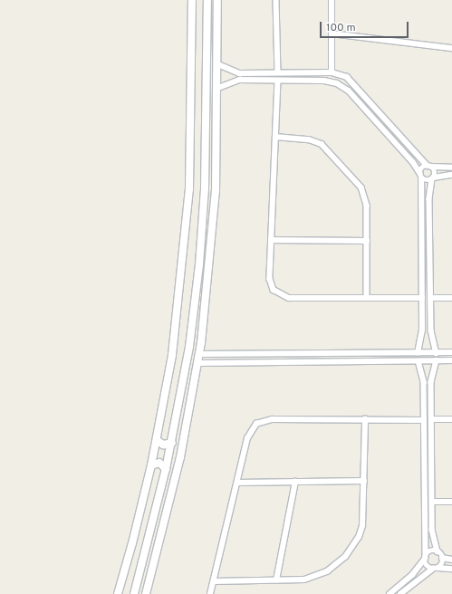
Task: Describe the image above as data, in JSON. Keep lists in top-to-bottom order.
{
  "scale_bar": "100 m"
}
